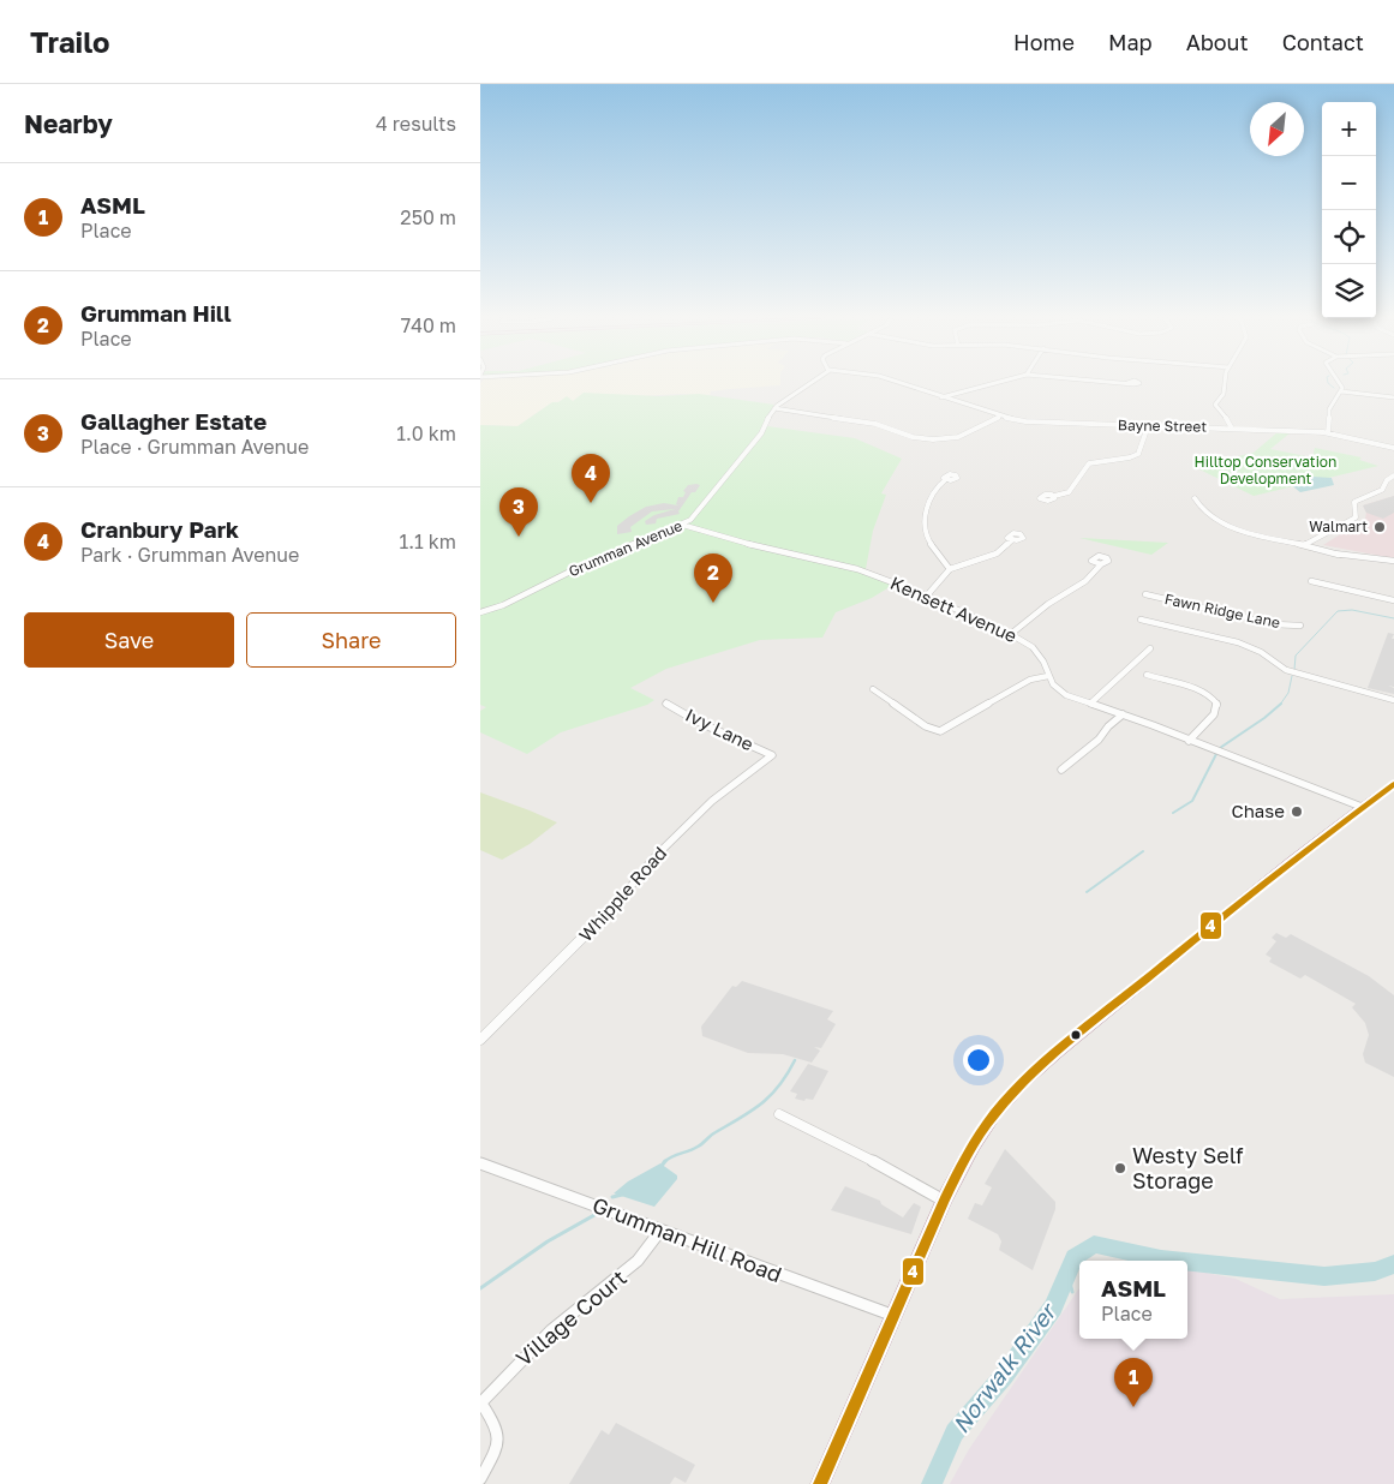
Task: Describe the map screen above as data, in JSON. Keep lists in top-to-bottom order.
{
  "streets": {
    "street": [
      "Bayne Street",
      "Grumman Avenue",
      "Kensett Avenue",
      "Fawn Ridge Lane",
      "Ivy Lane",
      "Whipple Road",
      "Grumman Hill Road",
      "Village Court"
    ]
  },
  "crossings": [
    ["Grumman Avenue", "Kensett Avenue"],
    ["Ivy Lane", "Whipple Road"],
    ["Grumman Hill Road", "Village Court"]
  ],
  "water": ["Norwalk River"],
  "parks": ["Hilltop Conservation Development"],
  "places": ["Walmart", "Chase", "Westy Self Storage"],
  "lines": ["transit line 4"],
  "north": "bottom left",
  "page": {
    "header": "Trailo",
    "nav": [
      "Home",
      "Map",
      "About",
      "Contact"
    ],
    "heading": ["Nearby", "4 results"],
    "map_buttons": ["+", "−"],
    "list": [
      {
        "mark": "1",
        "name": "ASML",
        "note": "Place",
        "value": "250 m"
      },
      {
        "mark": "2",
        "name": "Grumman Hill",
        "note": "Place",
        "value": "740 m"
      },
      {
        "mark": "3",
        "name": "Gallagher Estate",
        "note": "Place · Grumman Avenue",
        "value": "1.0 km"
      },
      {
        "mark": "4",
        "name": "Cranbury Park",
        "note": "Park · Grumman Avenue",
        "value": "1.1 km"
      }
    ],
    "pins": [
      "4",
      "3",
      "2",
      "1"
    ],
    "buttons": ["Save", "Share"],
    "popup": ["ASML", "Place"]
  }
}
